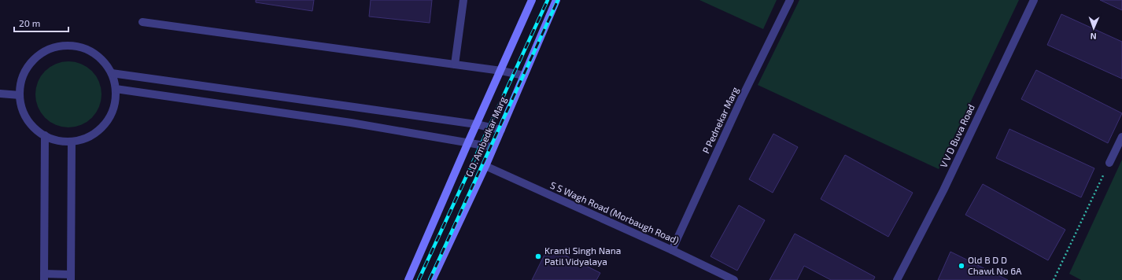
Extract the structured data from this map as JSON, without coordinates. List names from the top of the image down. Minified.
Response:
{"streets":{"main road":["G.D. Ambedkar Marg"],"street":["P Pednekar Marg","V V D Buva Road","S S Wagh Road (Morbaugh Road)"]},"crossings":[["P Pednekar Marg","S S Wagh Road (Morbaugh Road)"],["G.D. Ambedkar Marg","S S Wagh Road (Morbaugh Road)"]],"places":["Kranti Singh Nana Patil Vidyalaya","Old B D D Chawl No 6A"],"scale_bar":"20 m","north":"bottom"}
